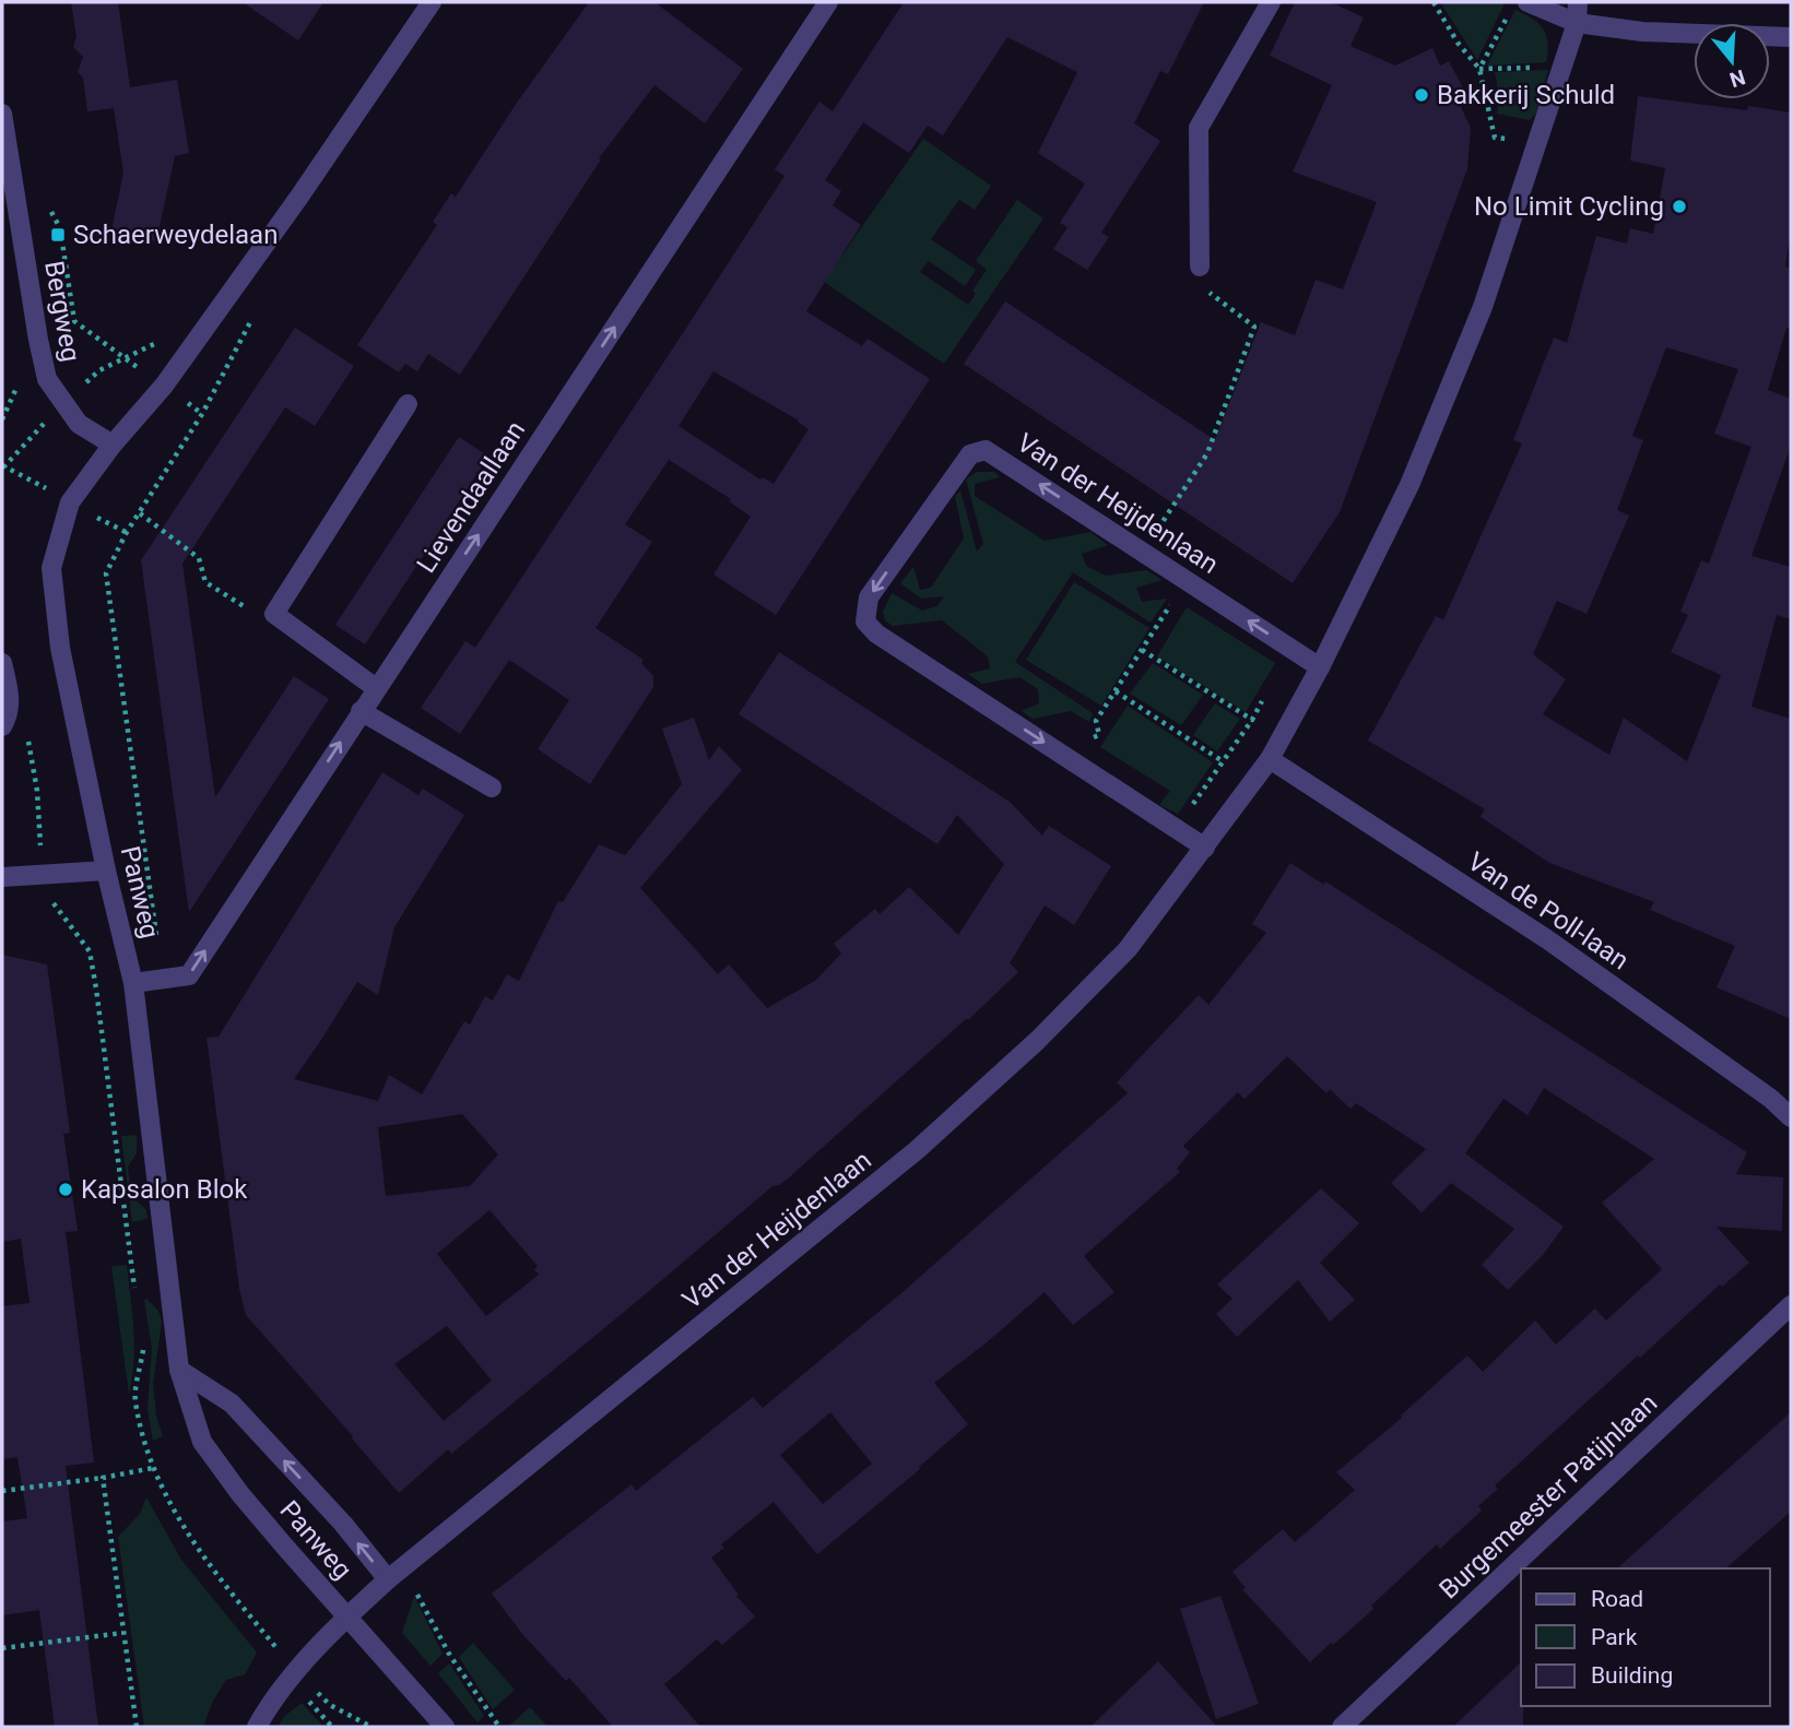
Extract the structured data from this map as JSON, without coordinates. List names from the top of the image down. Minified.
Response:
{"streets":{"street":["Bergweg","Lievendaallaan","Van der Heijdenlaan","Panweg","Van de Poll-laan","Burgemeester Patijnlaan"]},"crossings":[["Bergweg","Panweg"],["Lievendaallaan","Panweg"],["Van der Heijdenlaan","Panweg"],["Van der Heijdenlaan","Van de Poll-laan"]],"one_way":["Lievendaallaan"],"places":{"other":["Bakkerij Schuld","No Limit Cycling","Kapsalon Blok"],"transit":["Schaerweydelaan"]},"legend":["Road","Park","Building"],"north":"bottom"}
